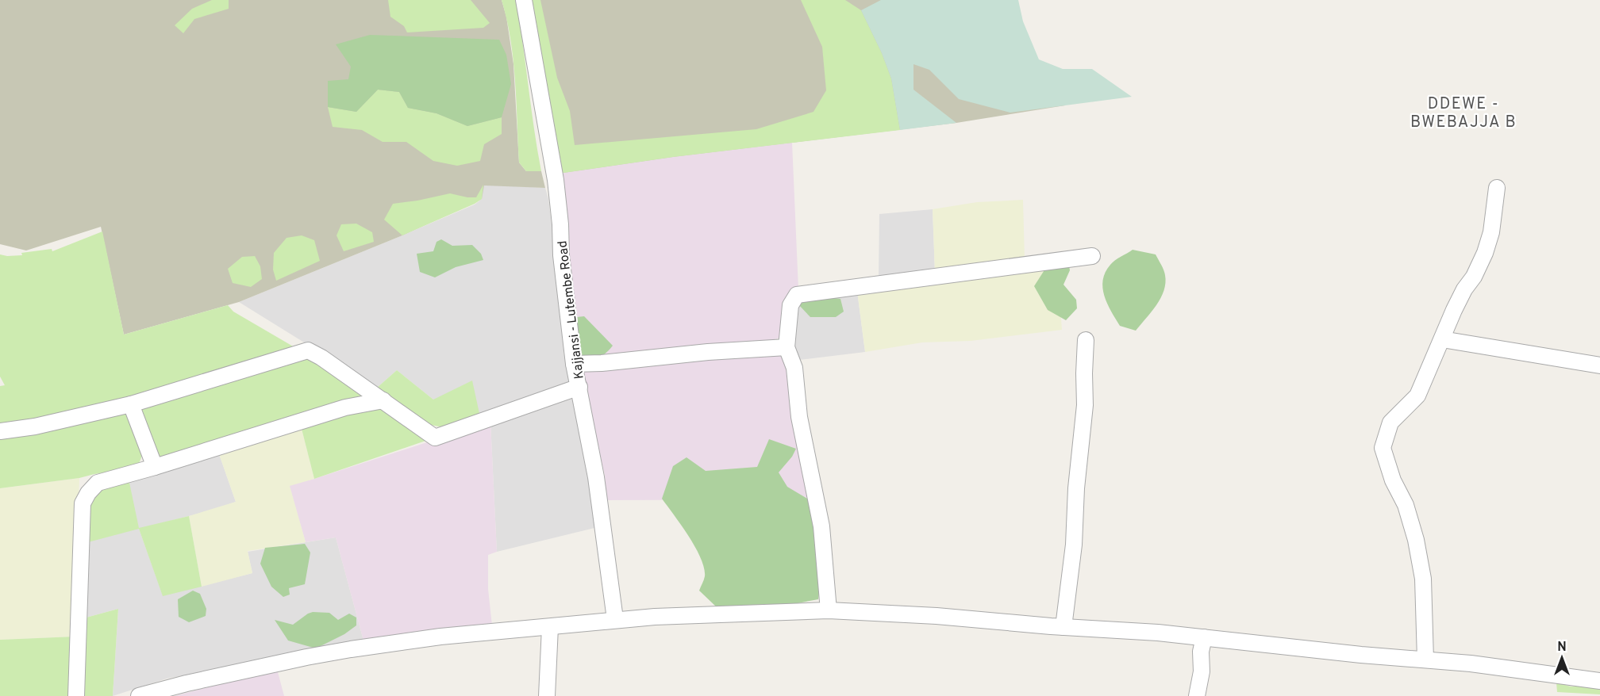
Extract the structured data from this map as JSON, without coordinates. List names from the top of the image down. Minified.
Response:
{"streets":{"street":["Kajjansi - Lutembe Road"]},"districts":["DDEWE - BWEBAJJA B"],"north":"top"}
